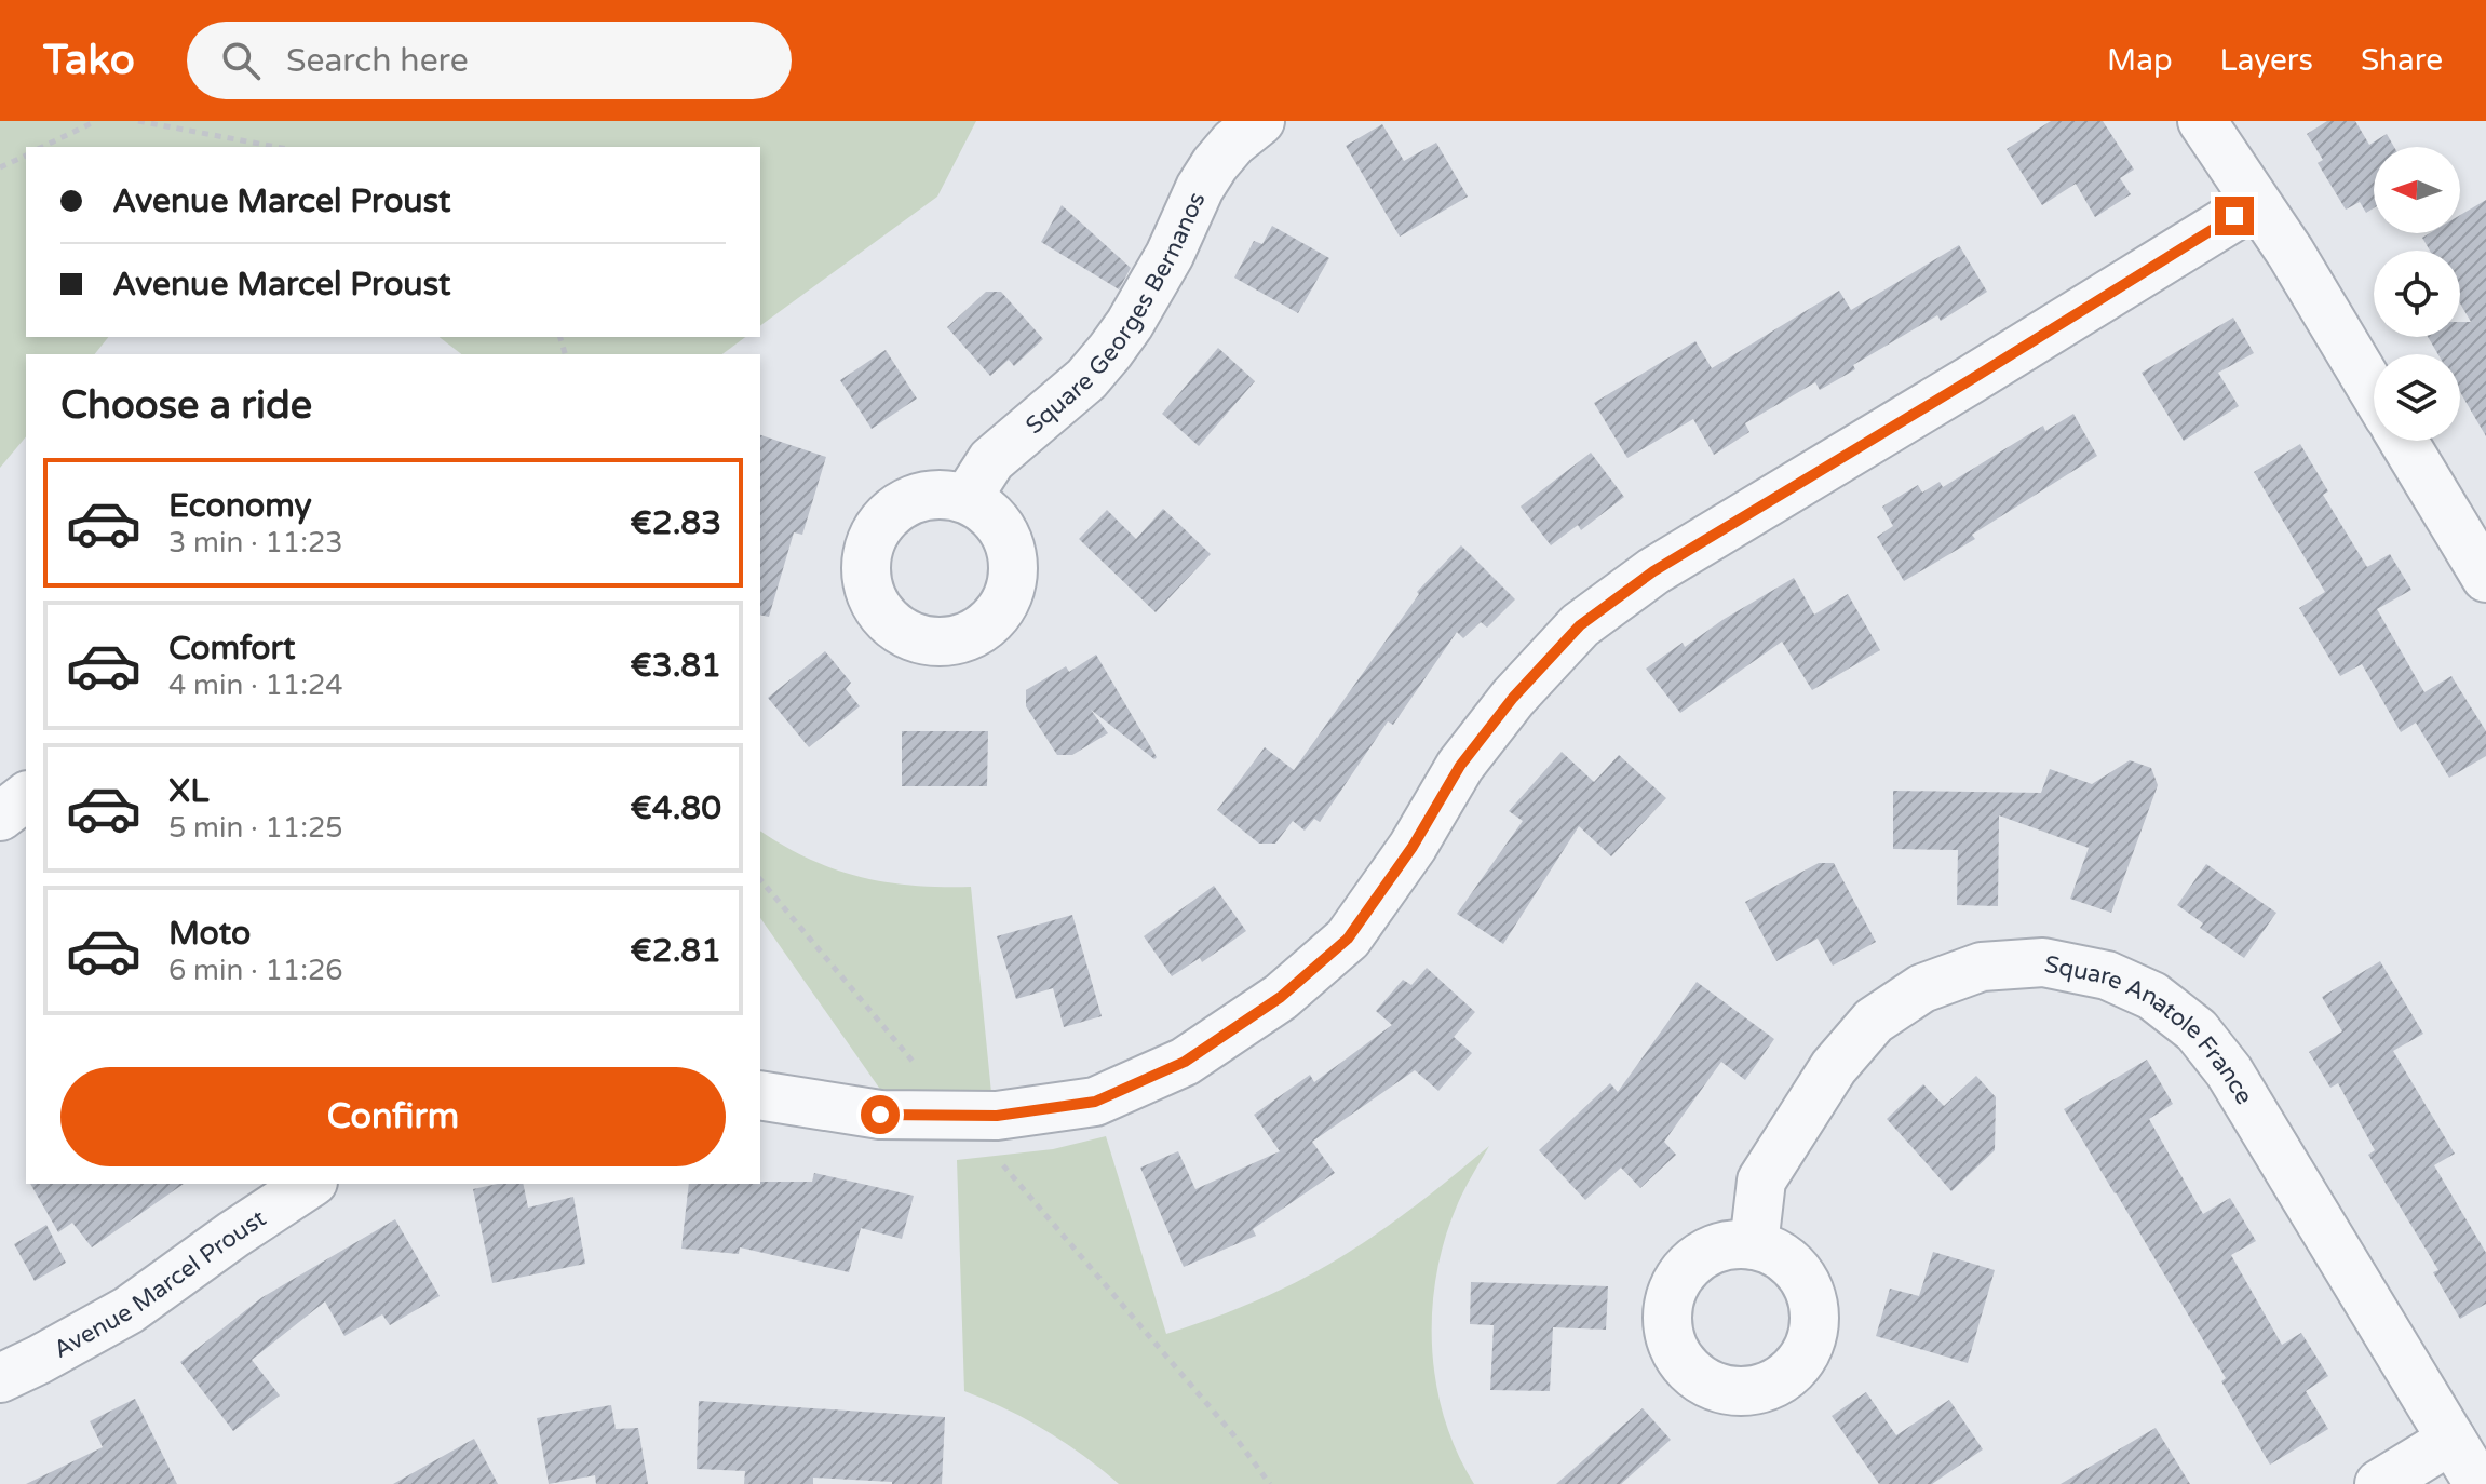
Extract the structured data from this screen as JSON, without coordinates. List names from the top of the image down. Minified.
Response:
{"streets":{"street":["Square Georges Bernanos","Square Anatole France","Avenue Marcel Proust"]},"north":"left","page":{"header":"Tako","search":"Search here","nav":["Map","Layers","Share"],"banner":["Avenue Marcel Proust","Avenue Marcel Proust"],"heading":"Choose a ride","list":[{"name":"Economy","note":"3 min · 11:23","value":"€2.83"},{"name":"Comfort","note":"4 min · 11:24","value":"€3.81"},{"name":"XL","note":"5 min · 11:25","value":"€4.80"},{"name":"Moto","note":"6 min · 11:26","value":"€2.81"}],"buttons":"Confirm"}}
